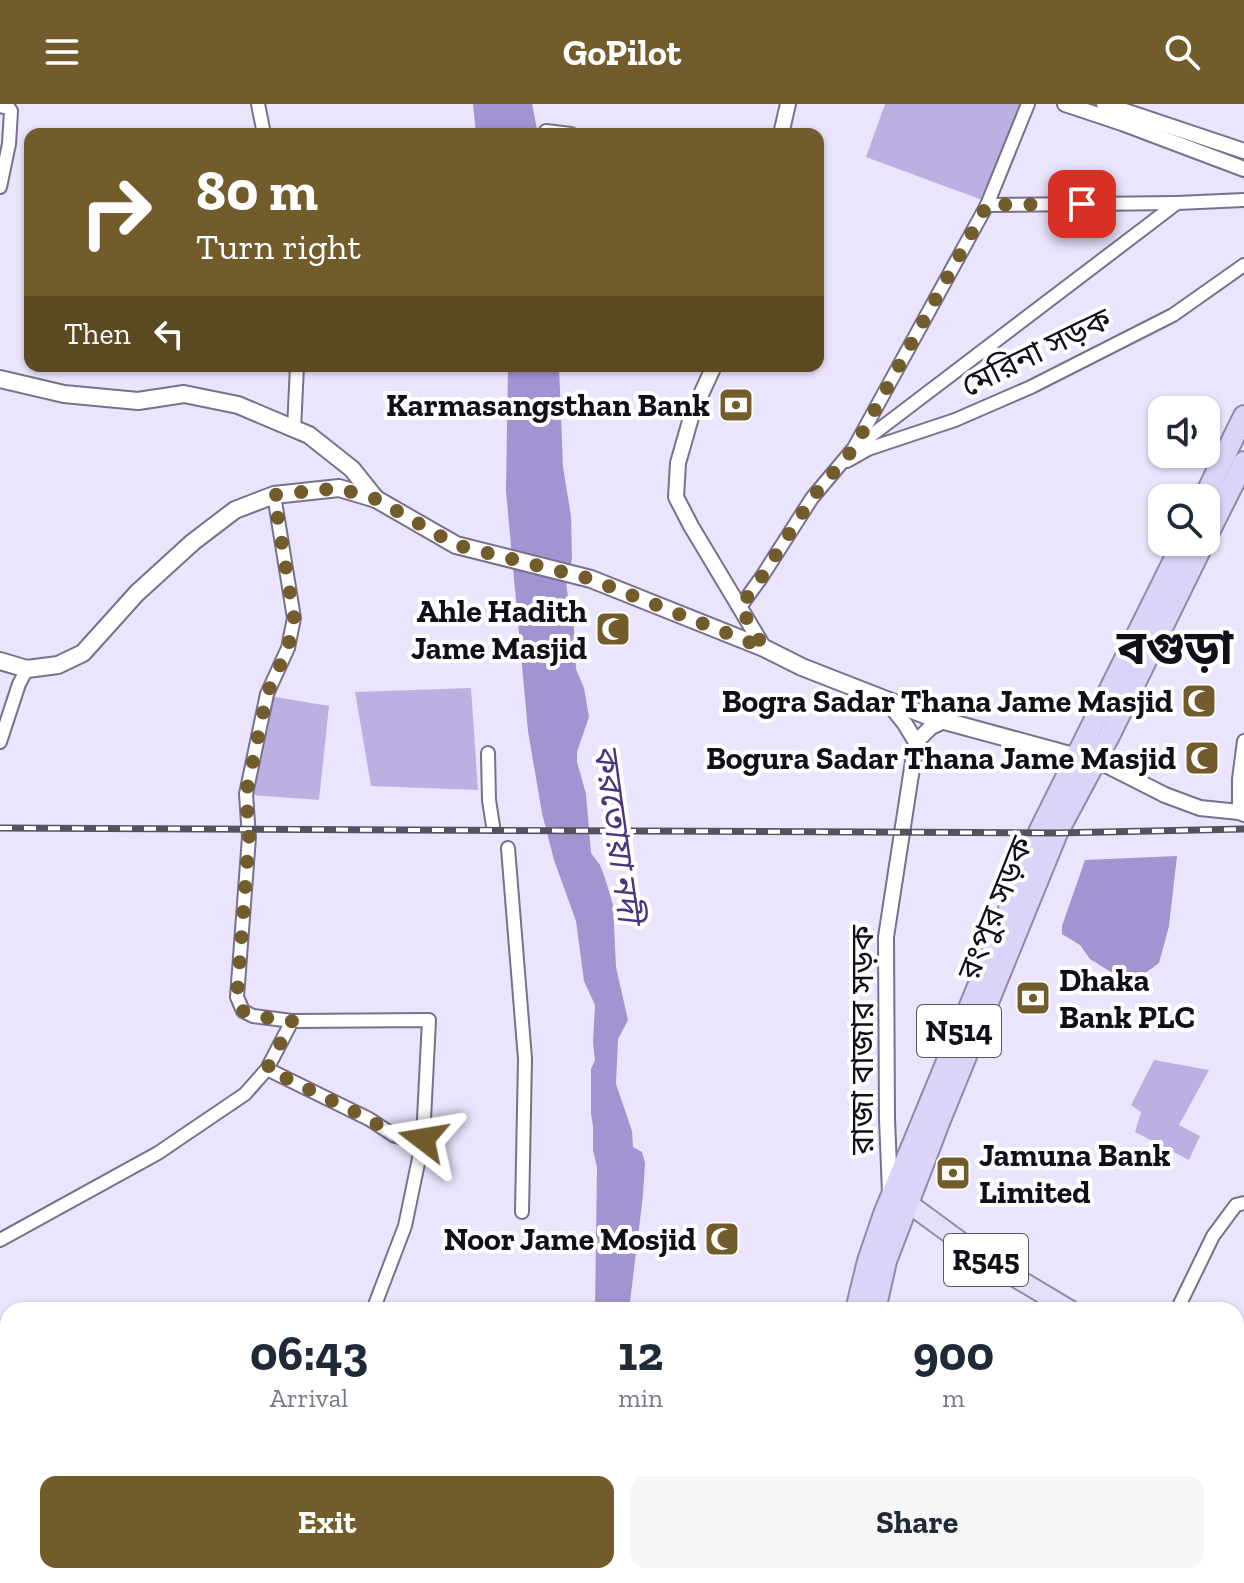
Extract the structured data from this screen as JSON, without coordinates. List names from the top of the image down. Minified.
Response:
{"streets":{"highway":["রংপুর সড়ক","N514"],"main road":["R545"],"street":["মেরিনা সড়ক","রাজা বাজার সড়ক"]},"crossings":[["রংপুর সড়ক","রাজা বাজার সড়ক"],["রংপুর সড়ক","R545"],["রাজা বাজার সড়ক","R545"]],"districts":["বগুড়া"],"water":["করতোয়া নদী"],"places":{"bank":["Karmasangsthan Bank","Dhaka Bank PLC","Jamuna Bank Limited"],"mosque":["Ahle Hadith Jame Masjid","Bogra Sadar Thana Jame Masjid","Bogura Sadar Thana Jame Masjid","Noor Jame Mosjid"]},"page":{"header":"GoPilot","turn":["80 m","Turn right"],"then":"Then","eta":["06:43","Arrival","12","min","900","m"],"buttons":["Exit","Share"]}}
